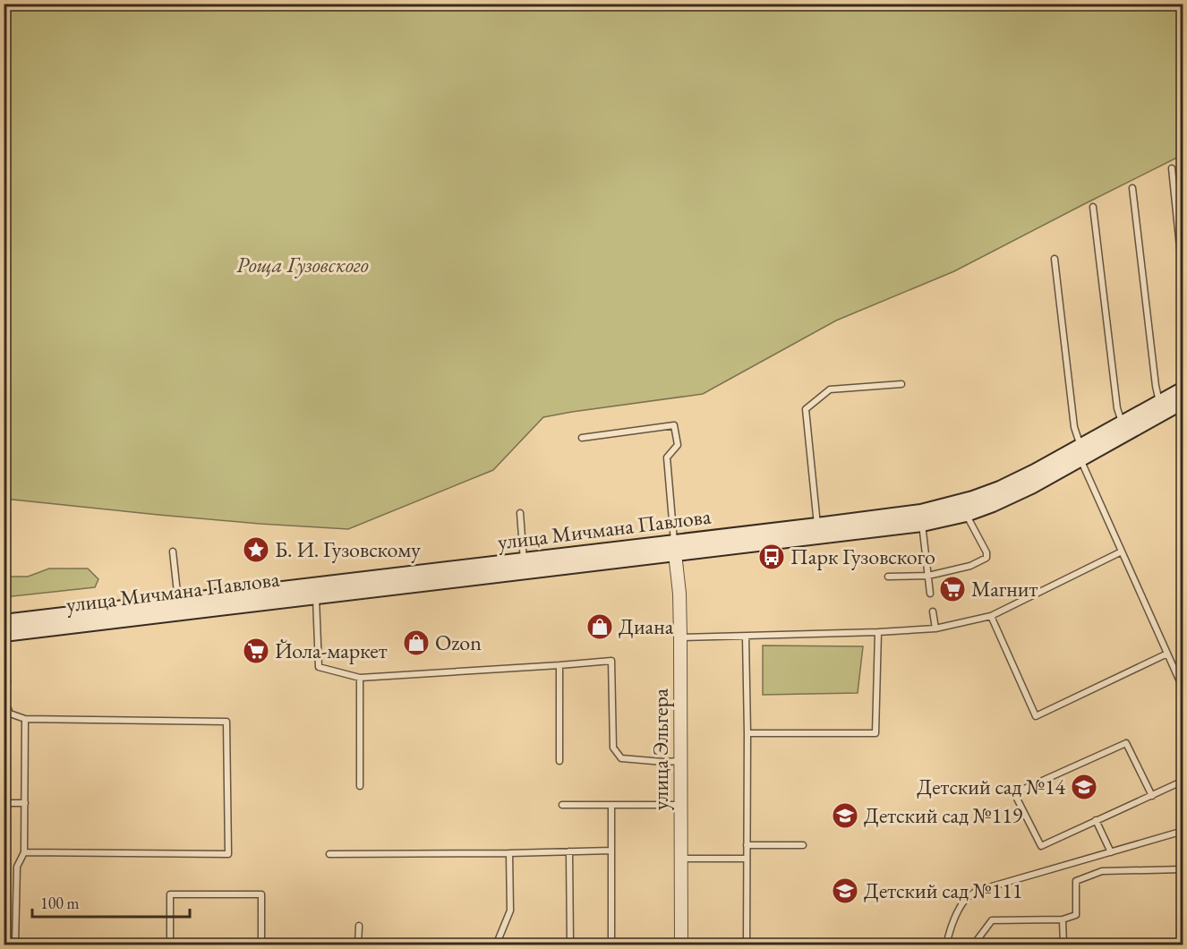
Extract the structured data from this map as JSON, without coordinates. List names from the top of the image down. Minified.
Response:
{"streets":{"main road":["улица Мичмана Павлова"],"street":["улица Эльгера"]},"crossings":[["улица Мичмана Павлова","улица Эльгера"]],"parks":["Роща Гузовского"],"places":{"place":["Б. И. Гузовскому"],"bus stop":["Парк Гузовского"],"supermarket":["Магнит","Йола-маркет"],"shop":["Диана","Ozon"],"school or university":["Детский сад №14","Детский сад №119","Детский сад №111"]},"scale_bar":"100 m"}
